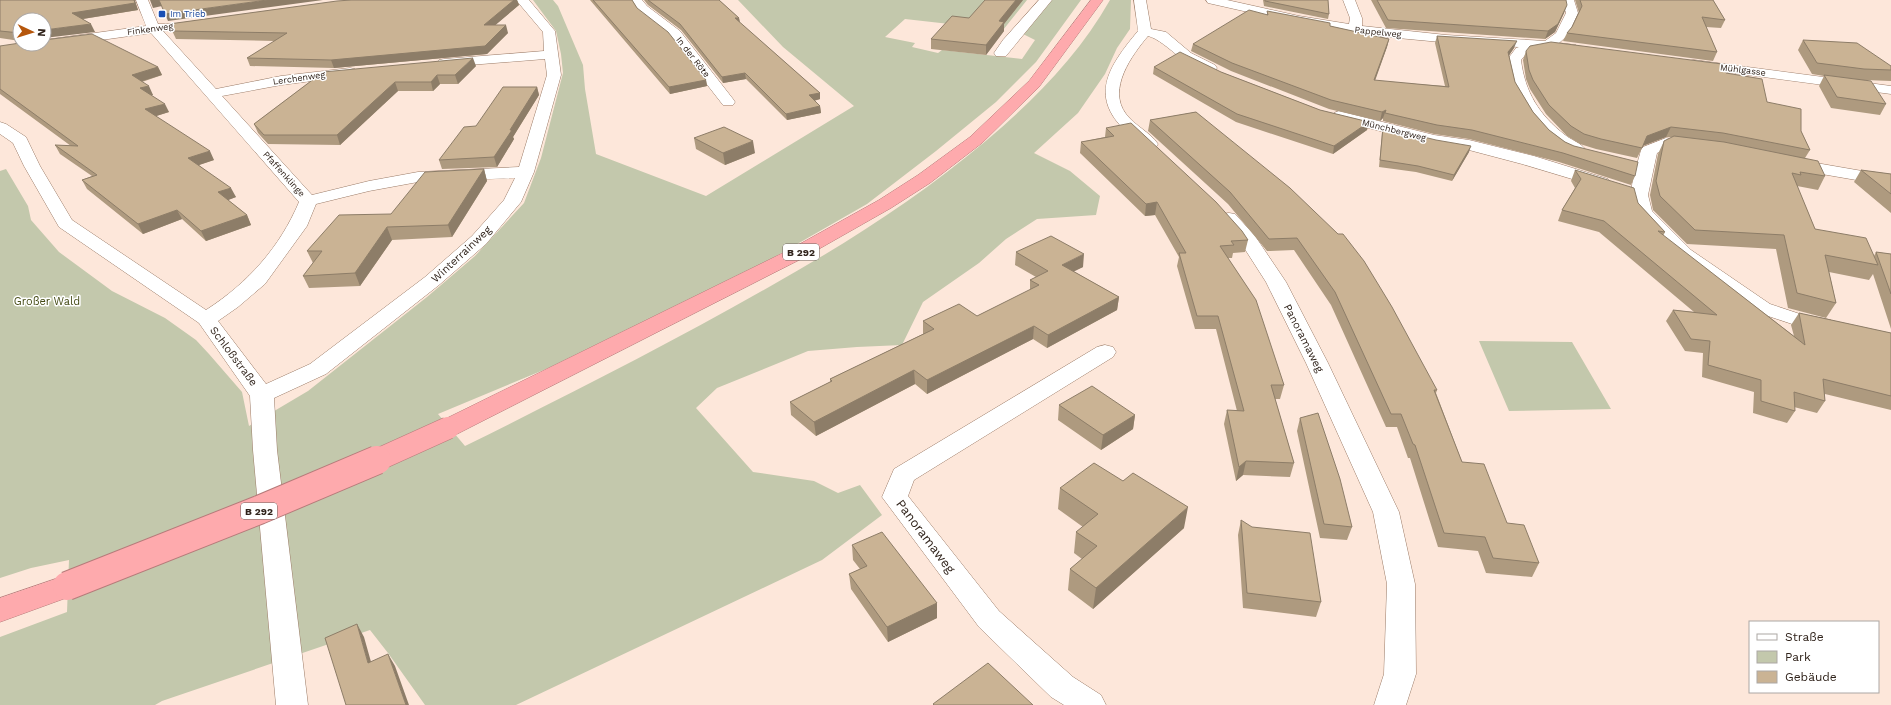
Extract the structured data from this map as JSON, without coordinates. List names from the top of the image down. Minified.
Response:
{"streets":{"highway":["B 292"],"street":["Finkenweg","Pappelweg","In der Röte","Mühlgasse","Lerchenweg","Münchbergweg","Pfaffenklinge","Winterrainweg","Panoramaweg","Schloßstraße"]},"crossings":[["Finkenweg","Pfaffenklinge"],["Lerchenweg","Pfaffenklinge"],["Pfaffenklinge","Schloßstraße"],["Winterrainweg","Schloßstraße"]],"parks":["Großer Wald"],"places":{"transit":["Im Trieb"]},"legend":["Straße","Park","Gebäude"],"north":"right"}
